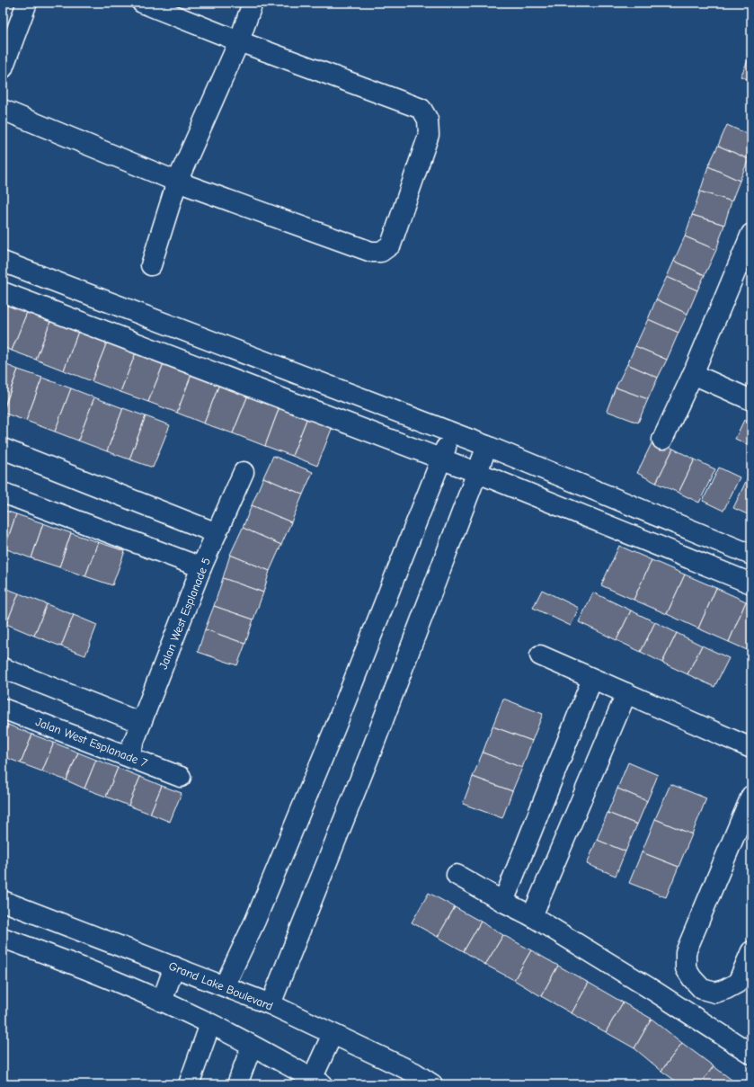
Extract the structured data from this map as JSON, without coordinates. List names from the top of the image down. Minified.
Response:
{"streets":{"street":["Jalan West Esplanade 5","Jalan West Esplanade 7","Grand Lake Boulevard"]},"crossings":[["Jalan West Esplanade 5","Jalan West Esplanade 7"]]}
